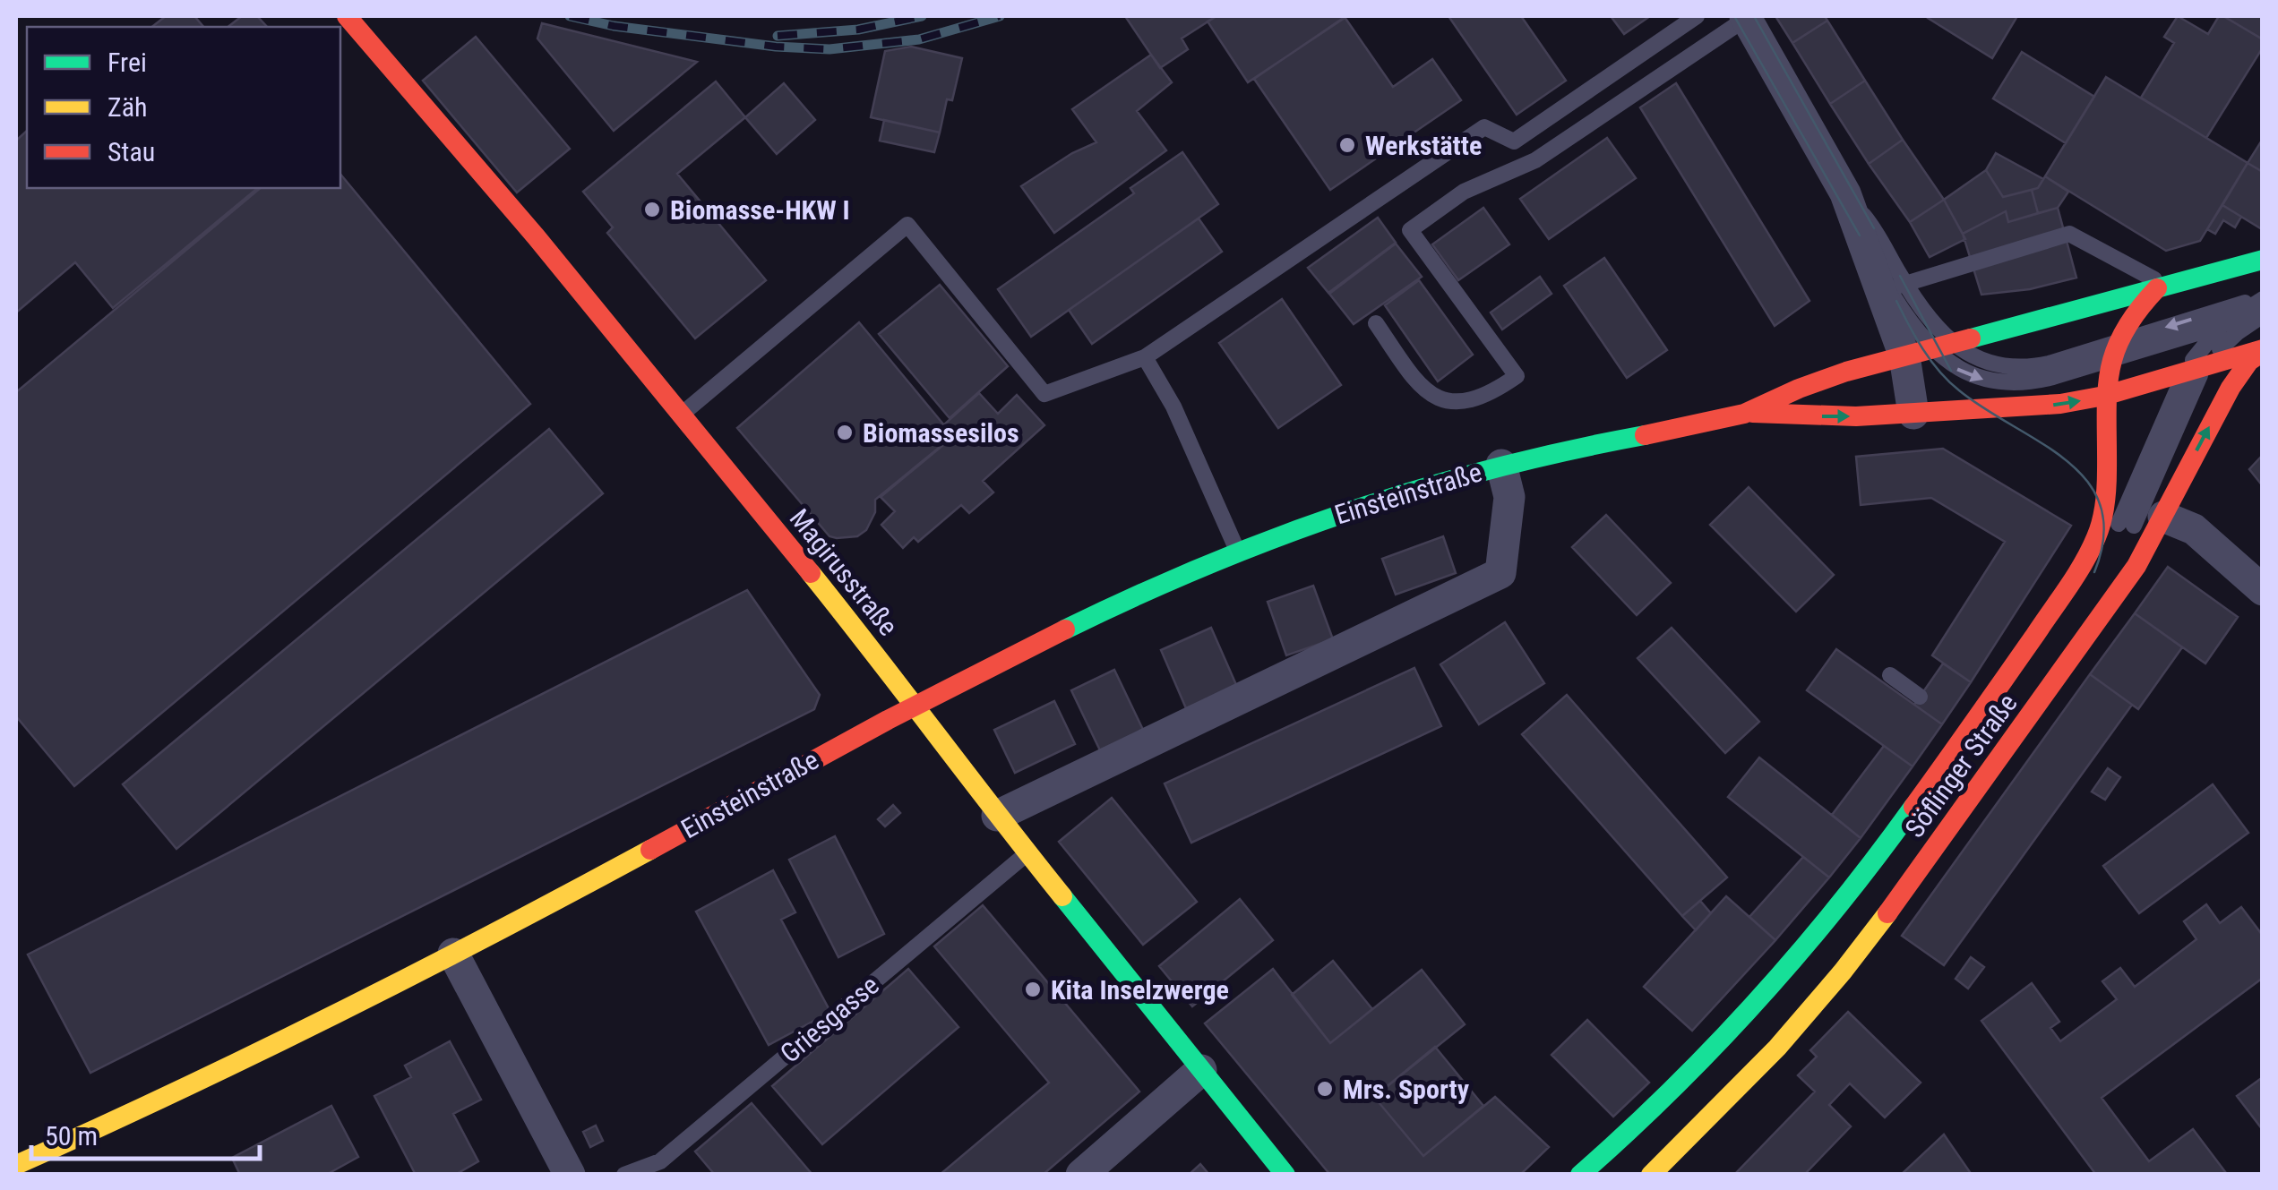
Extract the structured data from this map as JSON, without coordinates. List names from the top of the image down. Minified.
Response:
{"streets":{"street":["Einsteinstraße","Magirusstraße","Söflinger Straße"],"lane":["Griesgasse"]},"crossings":[["Einsteinstraße","Magirusstraße"],["Einsteinstraße","Söflinger Straße"],["Magirusstraße","Griesgasse"]],"places":["Werkstätte","Biomasse-HKW I","Biomassesilos","Kita Inselzwerge","Mrs. Sporty"],"legend":["Frei","Zäh","Stau"],"scale_bar":"50 m"}
